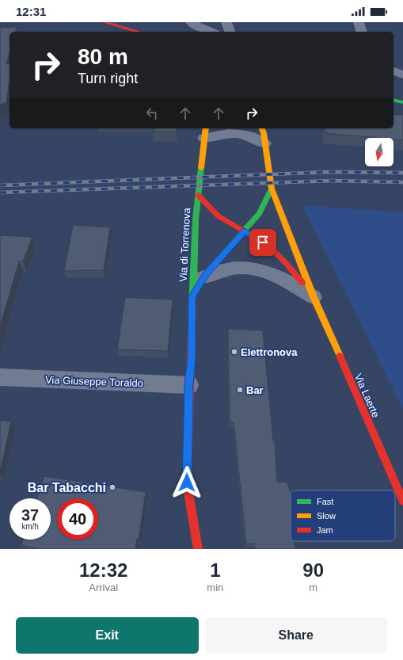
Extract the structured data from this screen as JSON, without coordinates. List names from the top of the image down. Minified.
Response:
{"streets":{"street":["Via di Torrenova","Via Giuseppe Toraldo","Via Laerte"]},"crossings":[["Via di Torrenova","Via Giuseppe Toraldo"]],"places":["Elettronova","Bar","Bar Tabacchi"],"legend":["Fast","Slow","Jam"],"north":"bottom","page":{"status":"12:31","turn":["80 m","Turn right"],"speed":"37 km/h","limit":"40","eta":["12:32","Arrival","1","min","90","m"],"buttons":["Exit","Share"]}}
